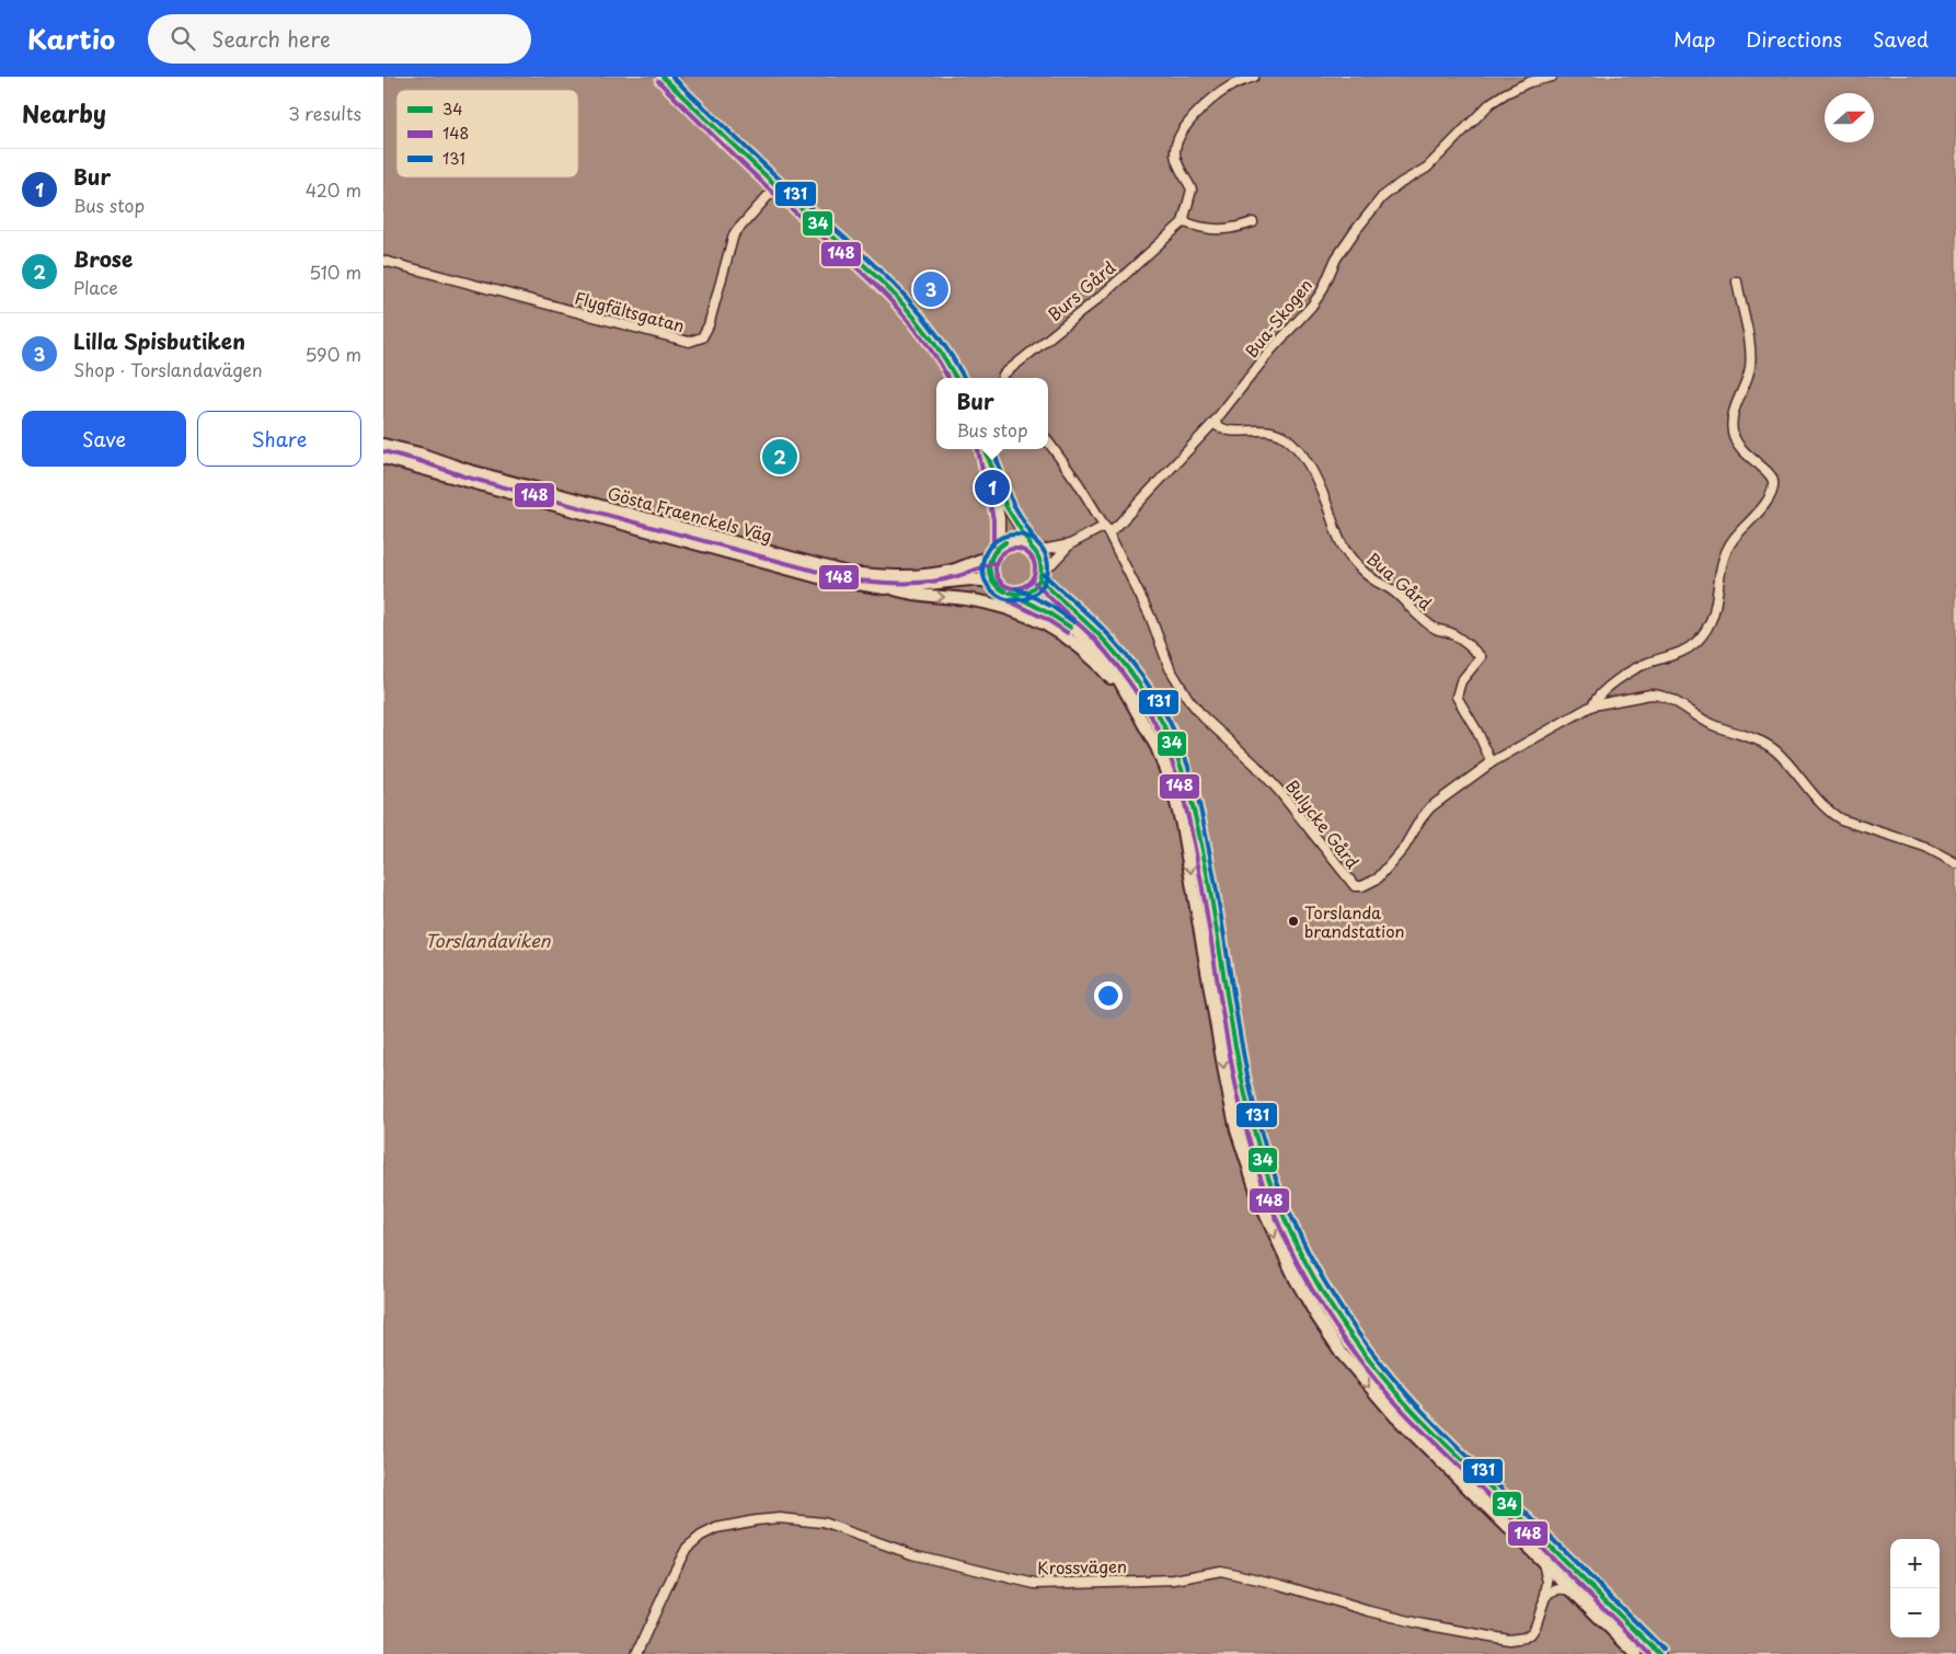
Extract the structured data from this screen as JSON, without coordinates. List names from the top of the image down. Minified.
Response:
{"streets":{"main road":["Gösta Fraenckels Väg"],"street":["Burs Gård","Flygfältsgatan","Bua-Skogen","Bua Gård","Bulycke Gård","Krossvägen"]},"crossings":[["Bua-Skogen","Bua Gård"],["Bua-Skogen","Bulycke Gård"],["Bua Gård","Bulycke Gård"]],"water":["Torslandaviken"],"places":["Torslanda brandstation"],"lines":["transit line 34","transit line 131","transit line 148"],"legend":["34","148","131"],"north":"right","page":{"header":"Kartio","search":"Search here","nav":["Map","Directions","Saved"],"heading":["Nearby","3 results"],"list":[{"mark":"1","name":"Bur","note":"Bus stop","value":"420 m"},{"mark":"2","name":"Brose","note":"Place","value":"510 m"},{"mark":"3","name":"Lilla Spisbutiken","note":"Shop · Torslandavägen","value":"590 m"}],"pins":["3","2","1"],"popup":["Bur","Bus stop"],"buttons":["Save","Share"],"map_buttons":["+","−"]}}
